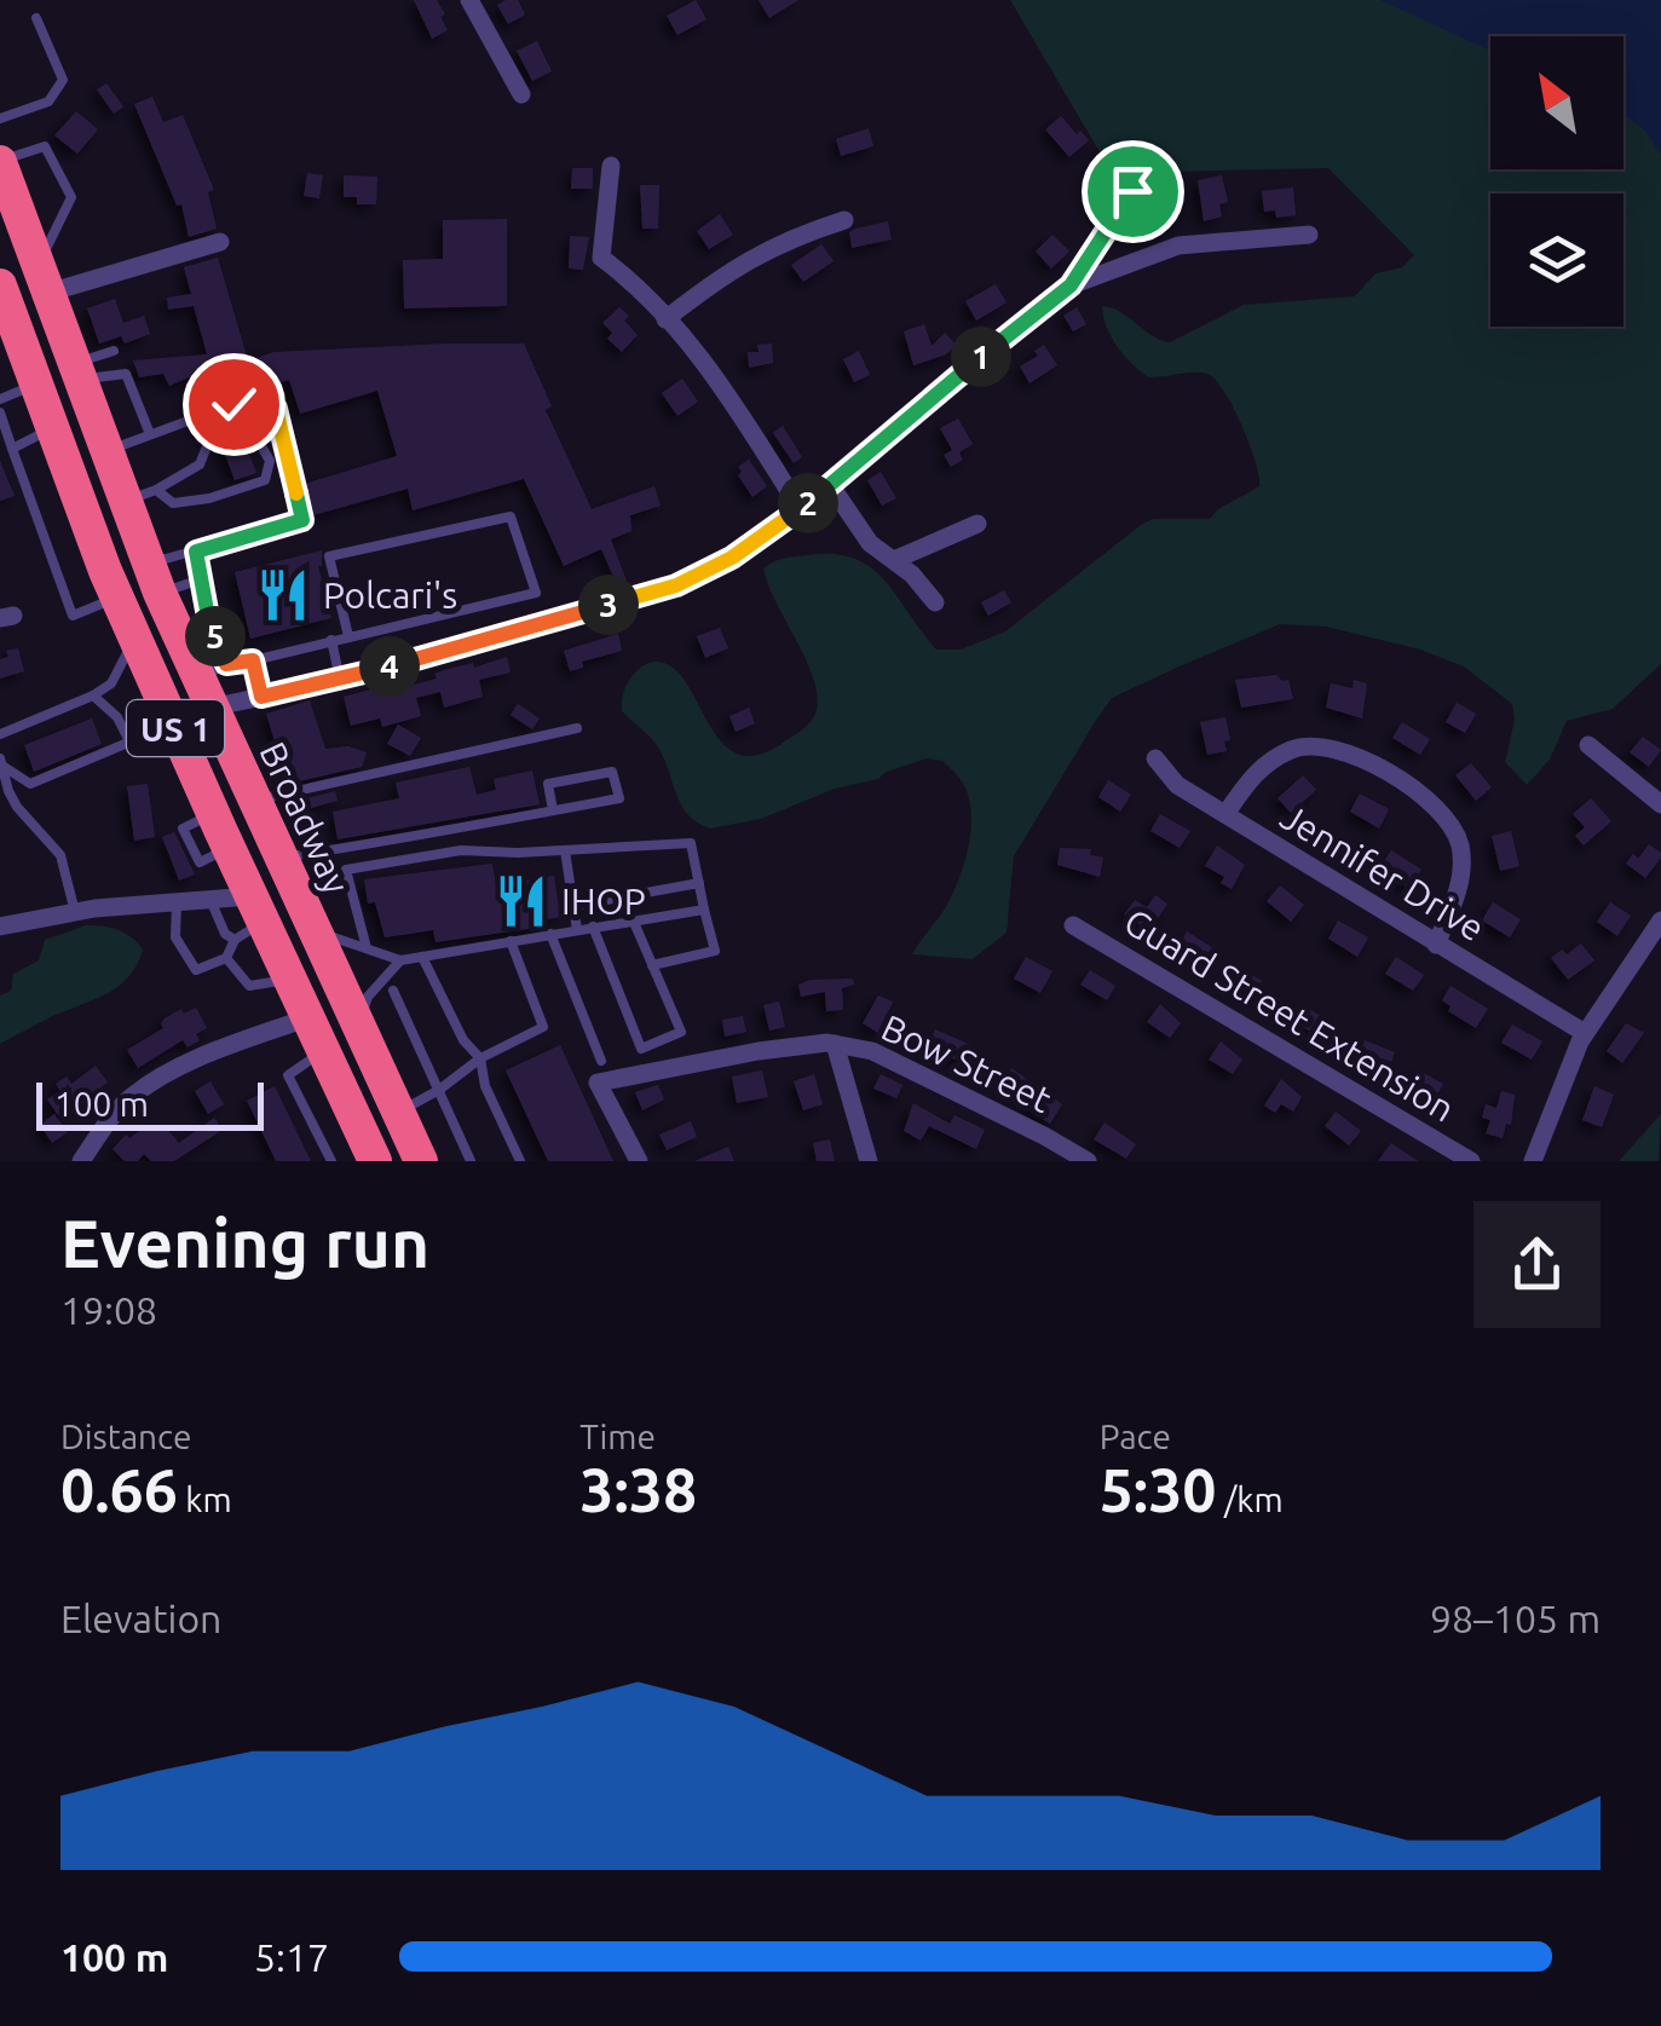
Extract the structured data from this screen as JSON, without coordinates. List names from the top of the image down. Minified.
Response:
{"streets":{"highway":["US 1","Broadway"],"street":["Jennifer Drive","Guard Street Extension","Bow Street"]},"places":{"restaurant":["Polcari's","IHOP"]},"scale_bar":"100 m","north":"top left","page":{"pins":["1","2","3","5","4"],"scale":"100 m","heading":["Evening run","19:08"],"stats":[["Distance","0.66 km"],["Time","3:38"],["Pace","5:30 /km"]],"chart":["Elevation","98–105 m"],"list":[{"name":"100 m","note":"5:17"}]}}
